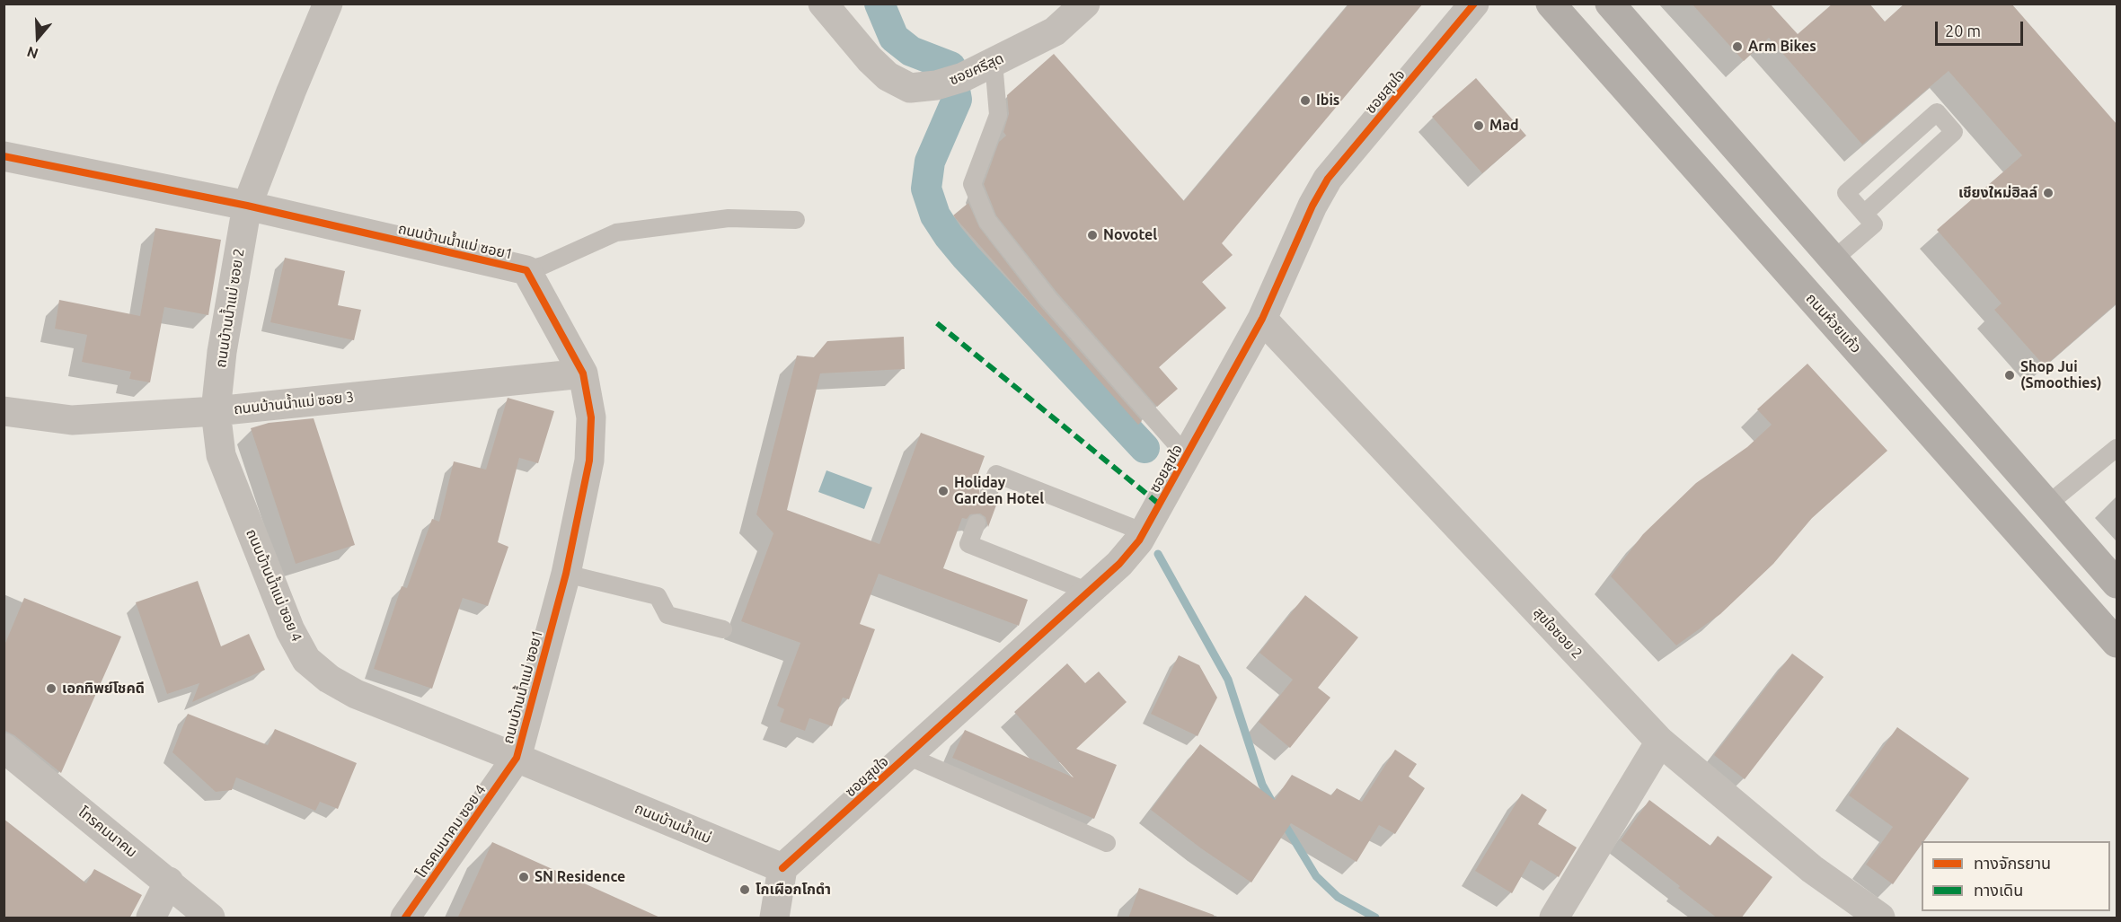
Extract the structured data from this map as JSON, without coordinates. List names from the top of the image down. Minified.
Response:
{"streets":{"main road":["ถนนห้วยแก้ว"],"street":["ซอยศรีสุด","ซอยสุขใจ","ถนนบ้านน้ำแม่ ซอย1","ถนนบ้านน้ำแม่ ซอย 2","ถนนบ้านน้ำแม่ ซอย 3","ถนนบ้านน้ำแม่ ซอย 4","สุขใจซอย 2","ถนนบ้านน้ำแม่","โทรคมนาคม ซอย 4","โทรคมนาคม"]},"crossings":[["ซอยสุขใจ","สุขใจซอย 2"],["ซอยสุขใจ","ถนนบ้านน้ำแม่"],["ถนนบ้านน้ำแม่ ซอย1","ถนนบ้านน้ำแม่ ซอย 2"],["ถนนบ้านน้ำแม่ ซอย1","ถนนบ้านน้ำแม่ ซอย 3"],["ถนนบ้านน้ำแม่ ซอย1","ถนนบ้านน้ำแม่ ซอย 4"],["ถนนบ้านน้ำแม่ ซอย1","ถนนบ้านน้ำแม่"],["ถนนบ้านน้ำแม่ ซอย1","โทรคมนาคม ซอย 4"],["ถนนบ้านน้ำแม่ ซอย 2","ถนนบ้านน้ำแม่ ซอย 3"],["ถนนบ้านน้ำแม่ ซอย 2","ถนนบ้านน้ำแม่ ซอย 4"],["ถนนบ้านน้ำแม่ ซอย 3","ถนนบ้านน้ำแม่ ซอย 4"],["ถนนบ้านน้ำแม่ ซอย 4","ถนนบ้านน้ำแม่"],["ถนนบ้านน้ำแม่ ซอย 4","โทรคมนาคม ซอย 4"],["ถนนบ้านน้ำแม่","โทรคมนาคม ซอย 4"]],"places":["Arm Bikes","Ibis","Mad","เชียงใหม่ฮิลล์","Novotel","Shop Jui (Smoothies)","Holiday Garden Hotel","เอกทิพย์โชคดี","SN Residence","โกเผือกโกดำ"],"legend":["ทางจักรยาน","ทางเดิน"],"scale_bar":"20 m","north":"bottom"}
